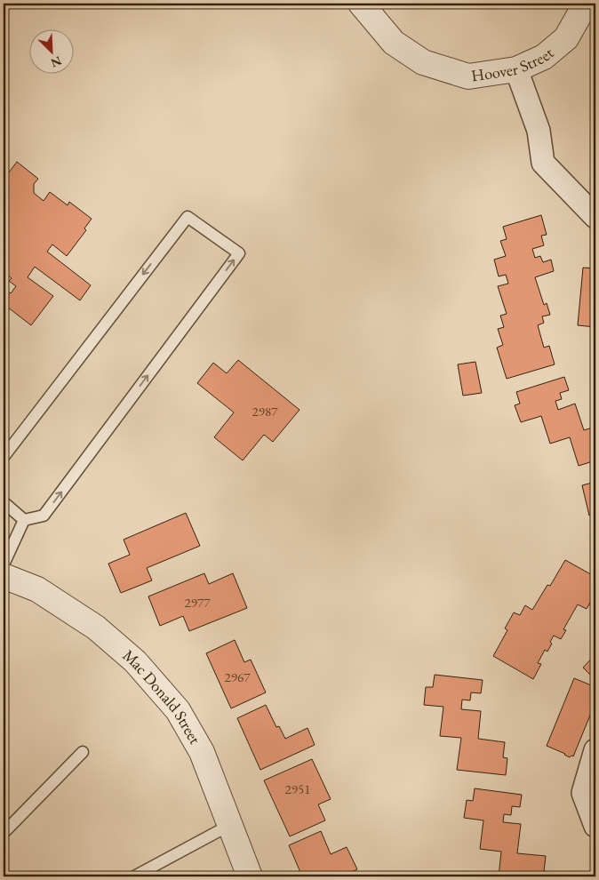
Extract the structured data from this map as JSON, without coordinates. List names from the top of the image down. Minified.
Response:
{"streets":{"street":["Hoover Street","Mac Donald Street"]},"house_numbers":["2987","2977","2967","2951"],"north":"bottom right"}
